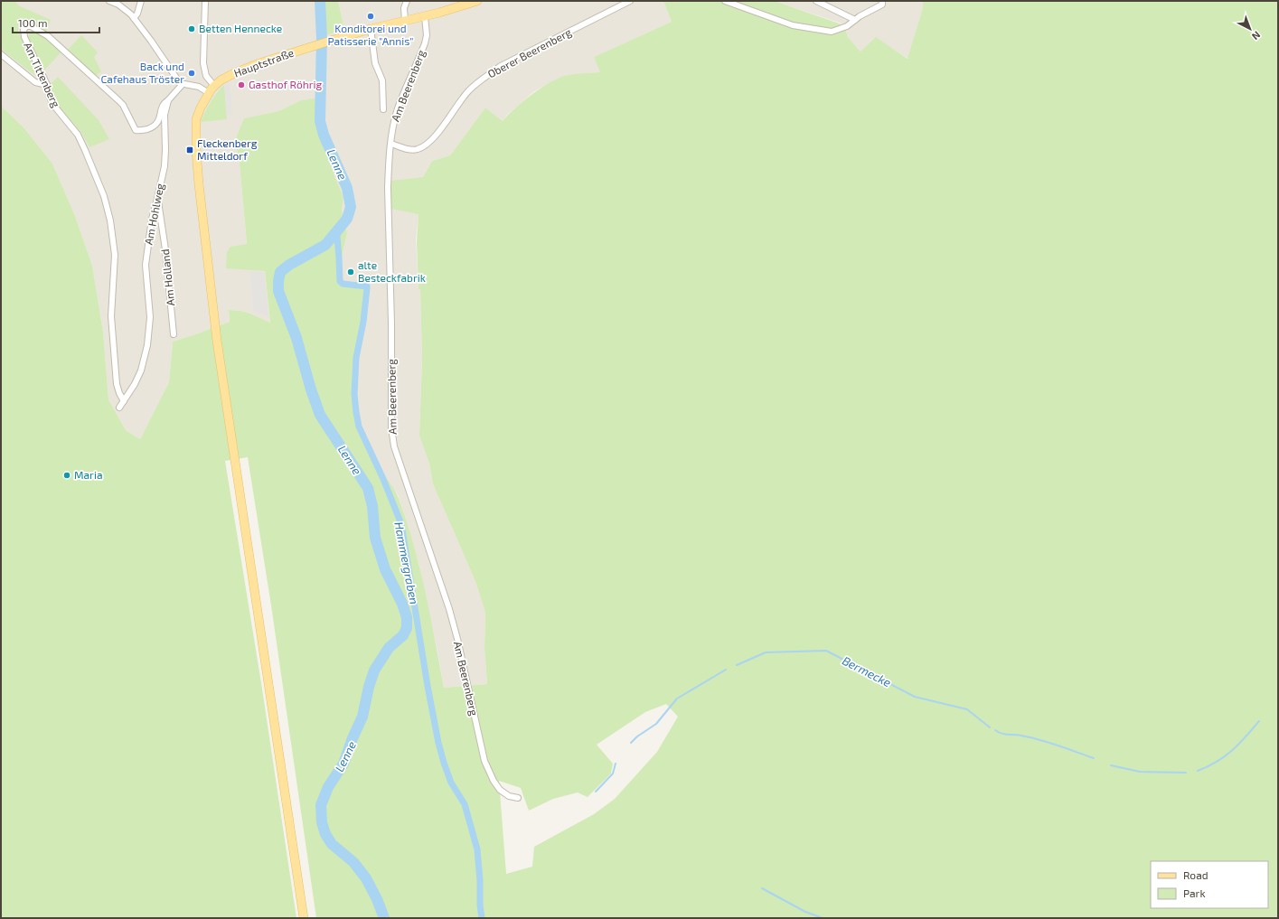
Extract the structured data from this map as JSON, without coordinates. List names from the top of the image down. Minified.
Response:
{"streets":{"main road":["Hauptstraße"],"street":["Oberer Beerenberg","Am Tittenberg","Am Beerenberg","Am Hohlweg","Am Holland"]},"crossings":[["Oberer Beerenberg","Am Beerenberg"],["Hauptstraße","Am Beerenberg"],["Am Tittenberg","Am Hohlweg"],["Am Hohlweg","Am Holland"]],"water":["Lenne","Hammergraben","Bermecke"],"places":{"other":["Konditorei und Patisserie \"Annis\"","Betten Hennecke","Back und Cafehaus Tröster","Gasthof Röhrig","alte Besteckfabrik","Maria"],"transit":["Fleckenberg Mitteldorf"]},"legend":["Road","Park"],"scale_bar":"100 m","north":"bottom right"}
